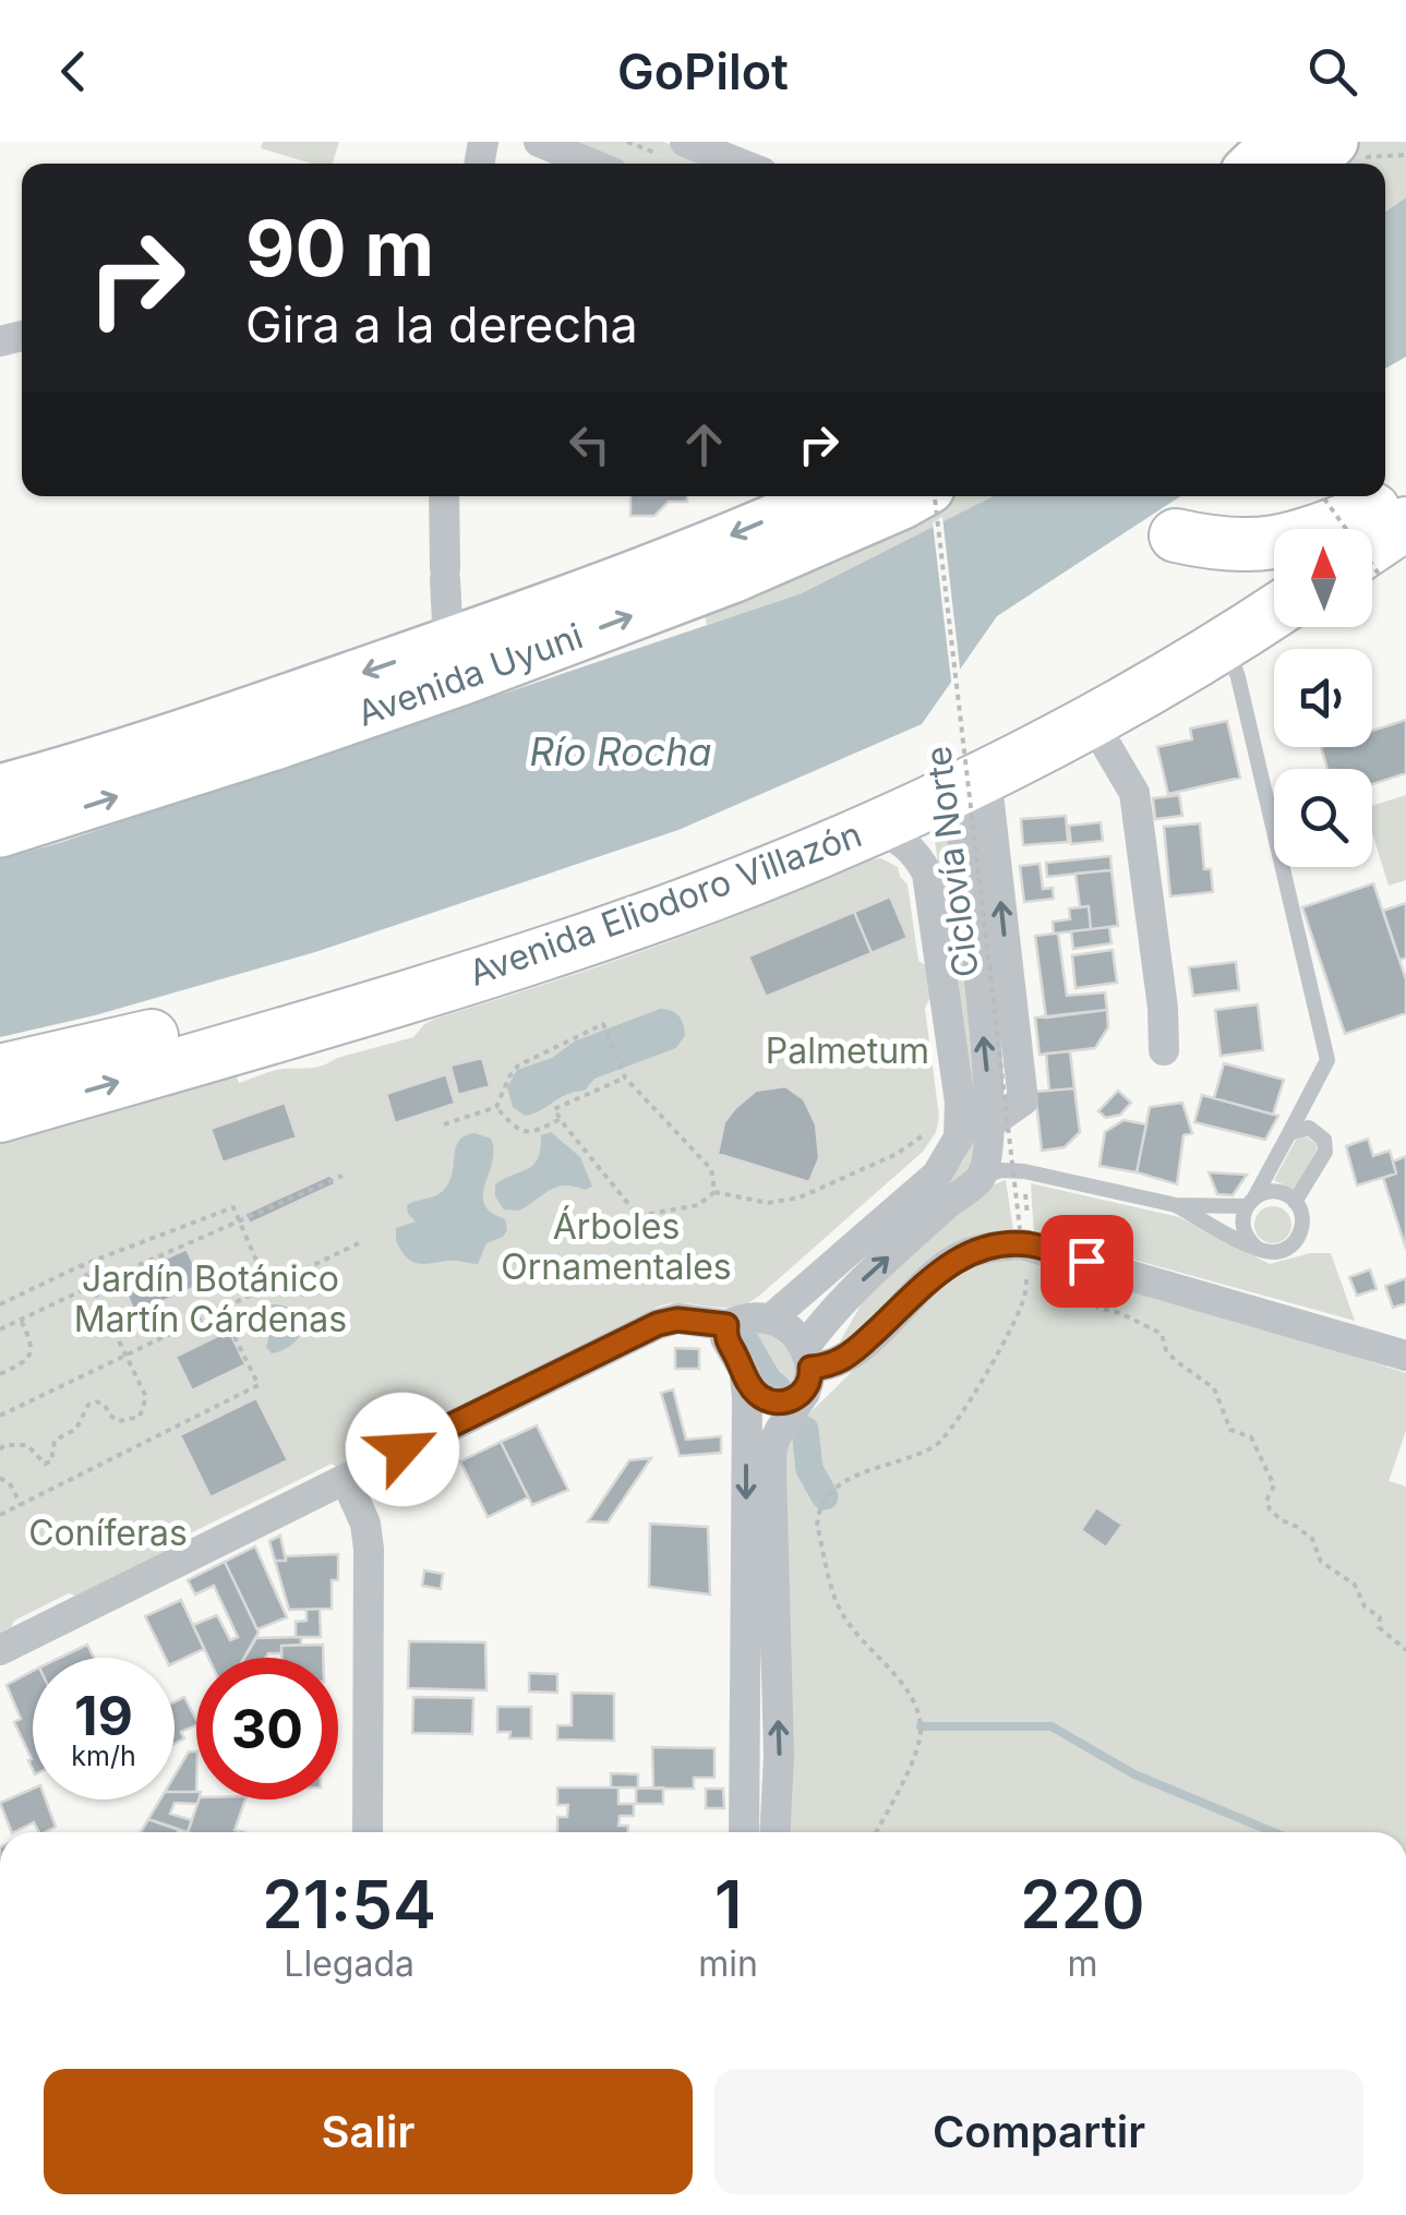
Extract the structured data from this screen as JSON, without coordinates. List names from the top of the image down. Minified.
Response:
{"streets":{"highway":["Avenida Eliodoro Villazón"],"main road":["Avenida Uyuni"],"path":["Ciclovía Norte"]},"water":["Río Rocha"],"parks":["Palmetum","Árboles Ornamentales","Jardín Botánico Martín Cárdenas","Coníferas"],"north":"top","page":{"header":"GoPilot","turn":["90 m","Gira a la derecha"],"speed":"19 km/h","limit":"30","eta":["21:54","Llegada","1","min","220","m"],"buttons":["Salir","Compartir"]}}
